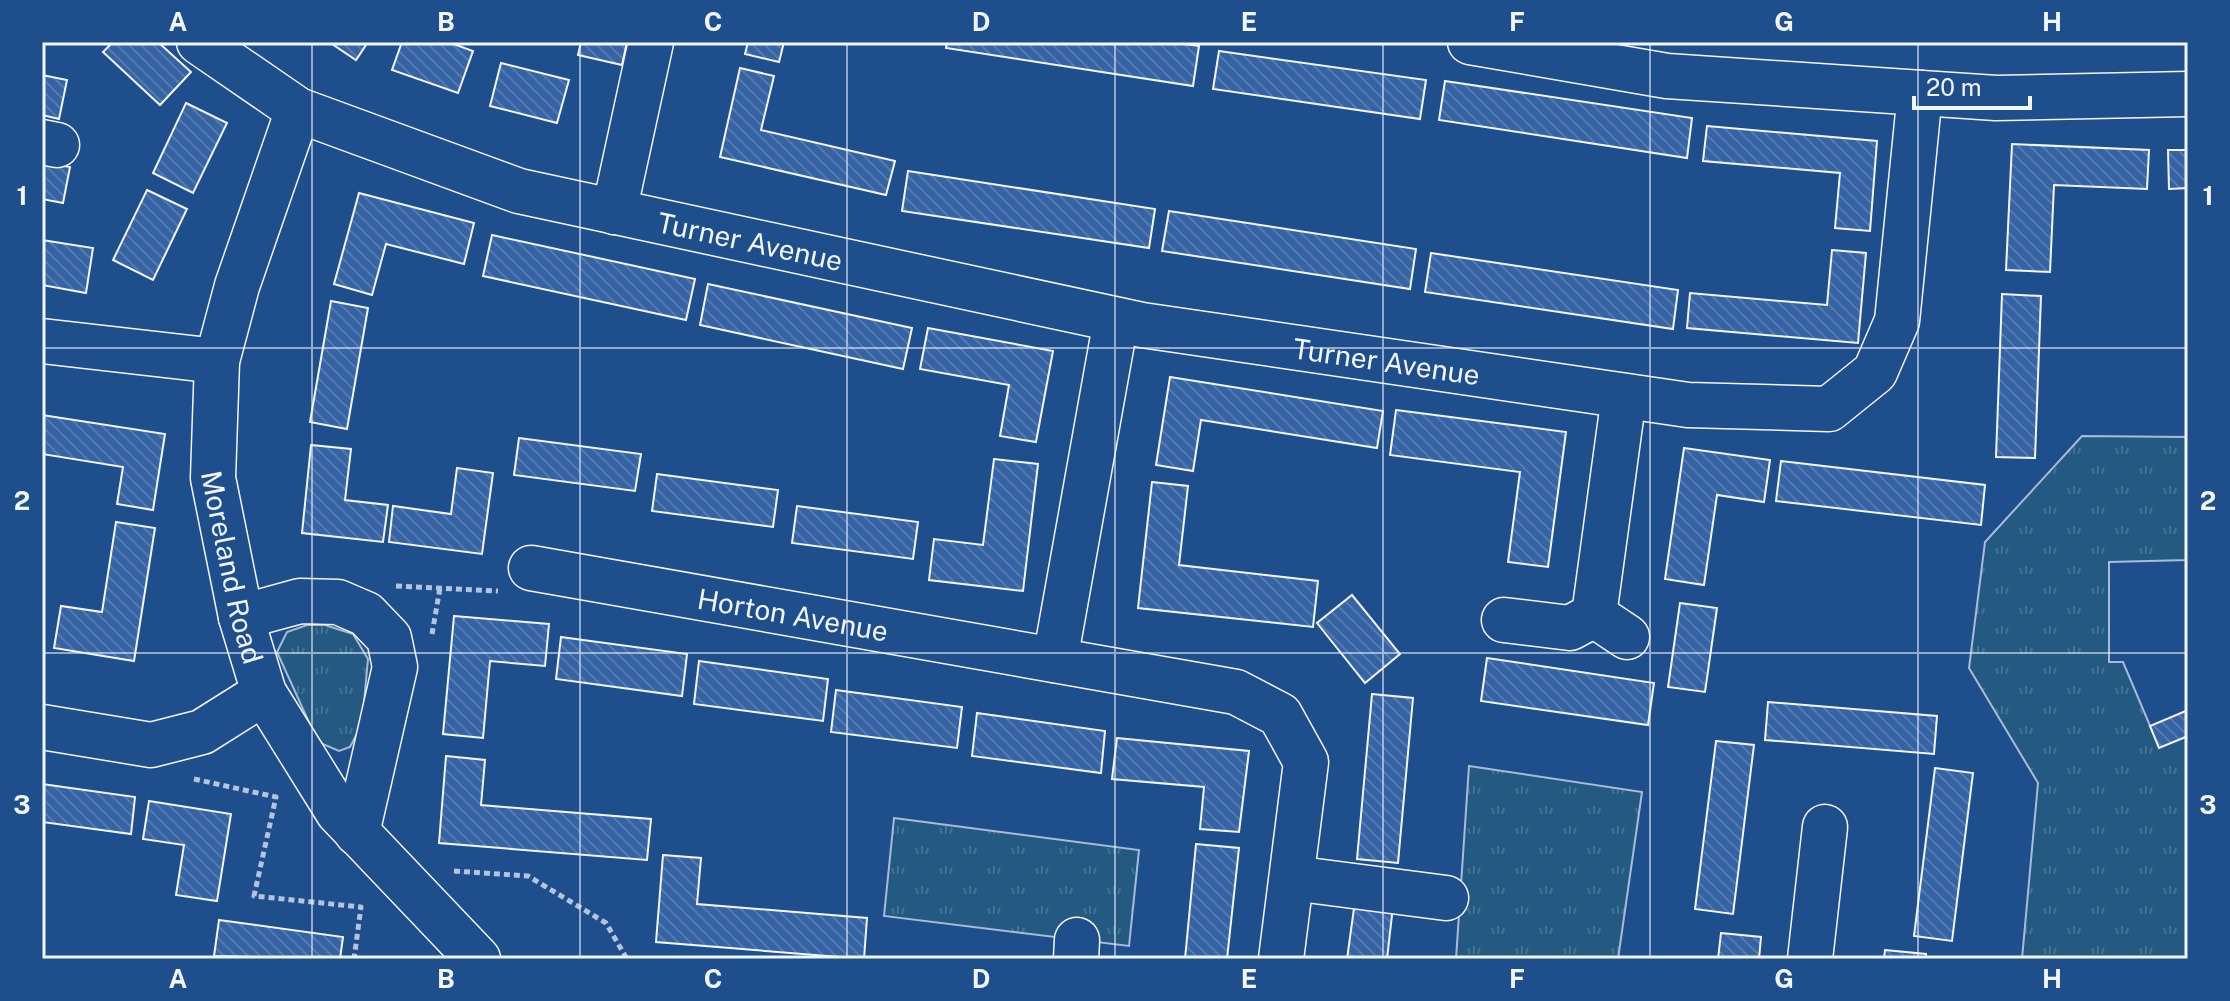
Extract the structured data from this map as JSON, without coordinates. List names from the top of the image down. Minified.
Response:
{"streets":{"street":["Turner Avenue","Moreland Road","Horton Avenue"]},"crossings":[["Turner Avenue","Moreland Road"]],"scale_bar":"20 m","grid":{"columns":["A","B","C","D","E","F","G","H"],"rows":["1","2","3"]}}
